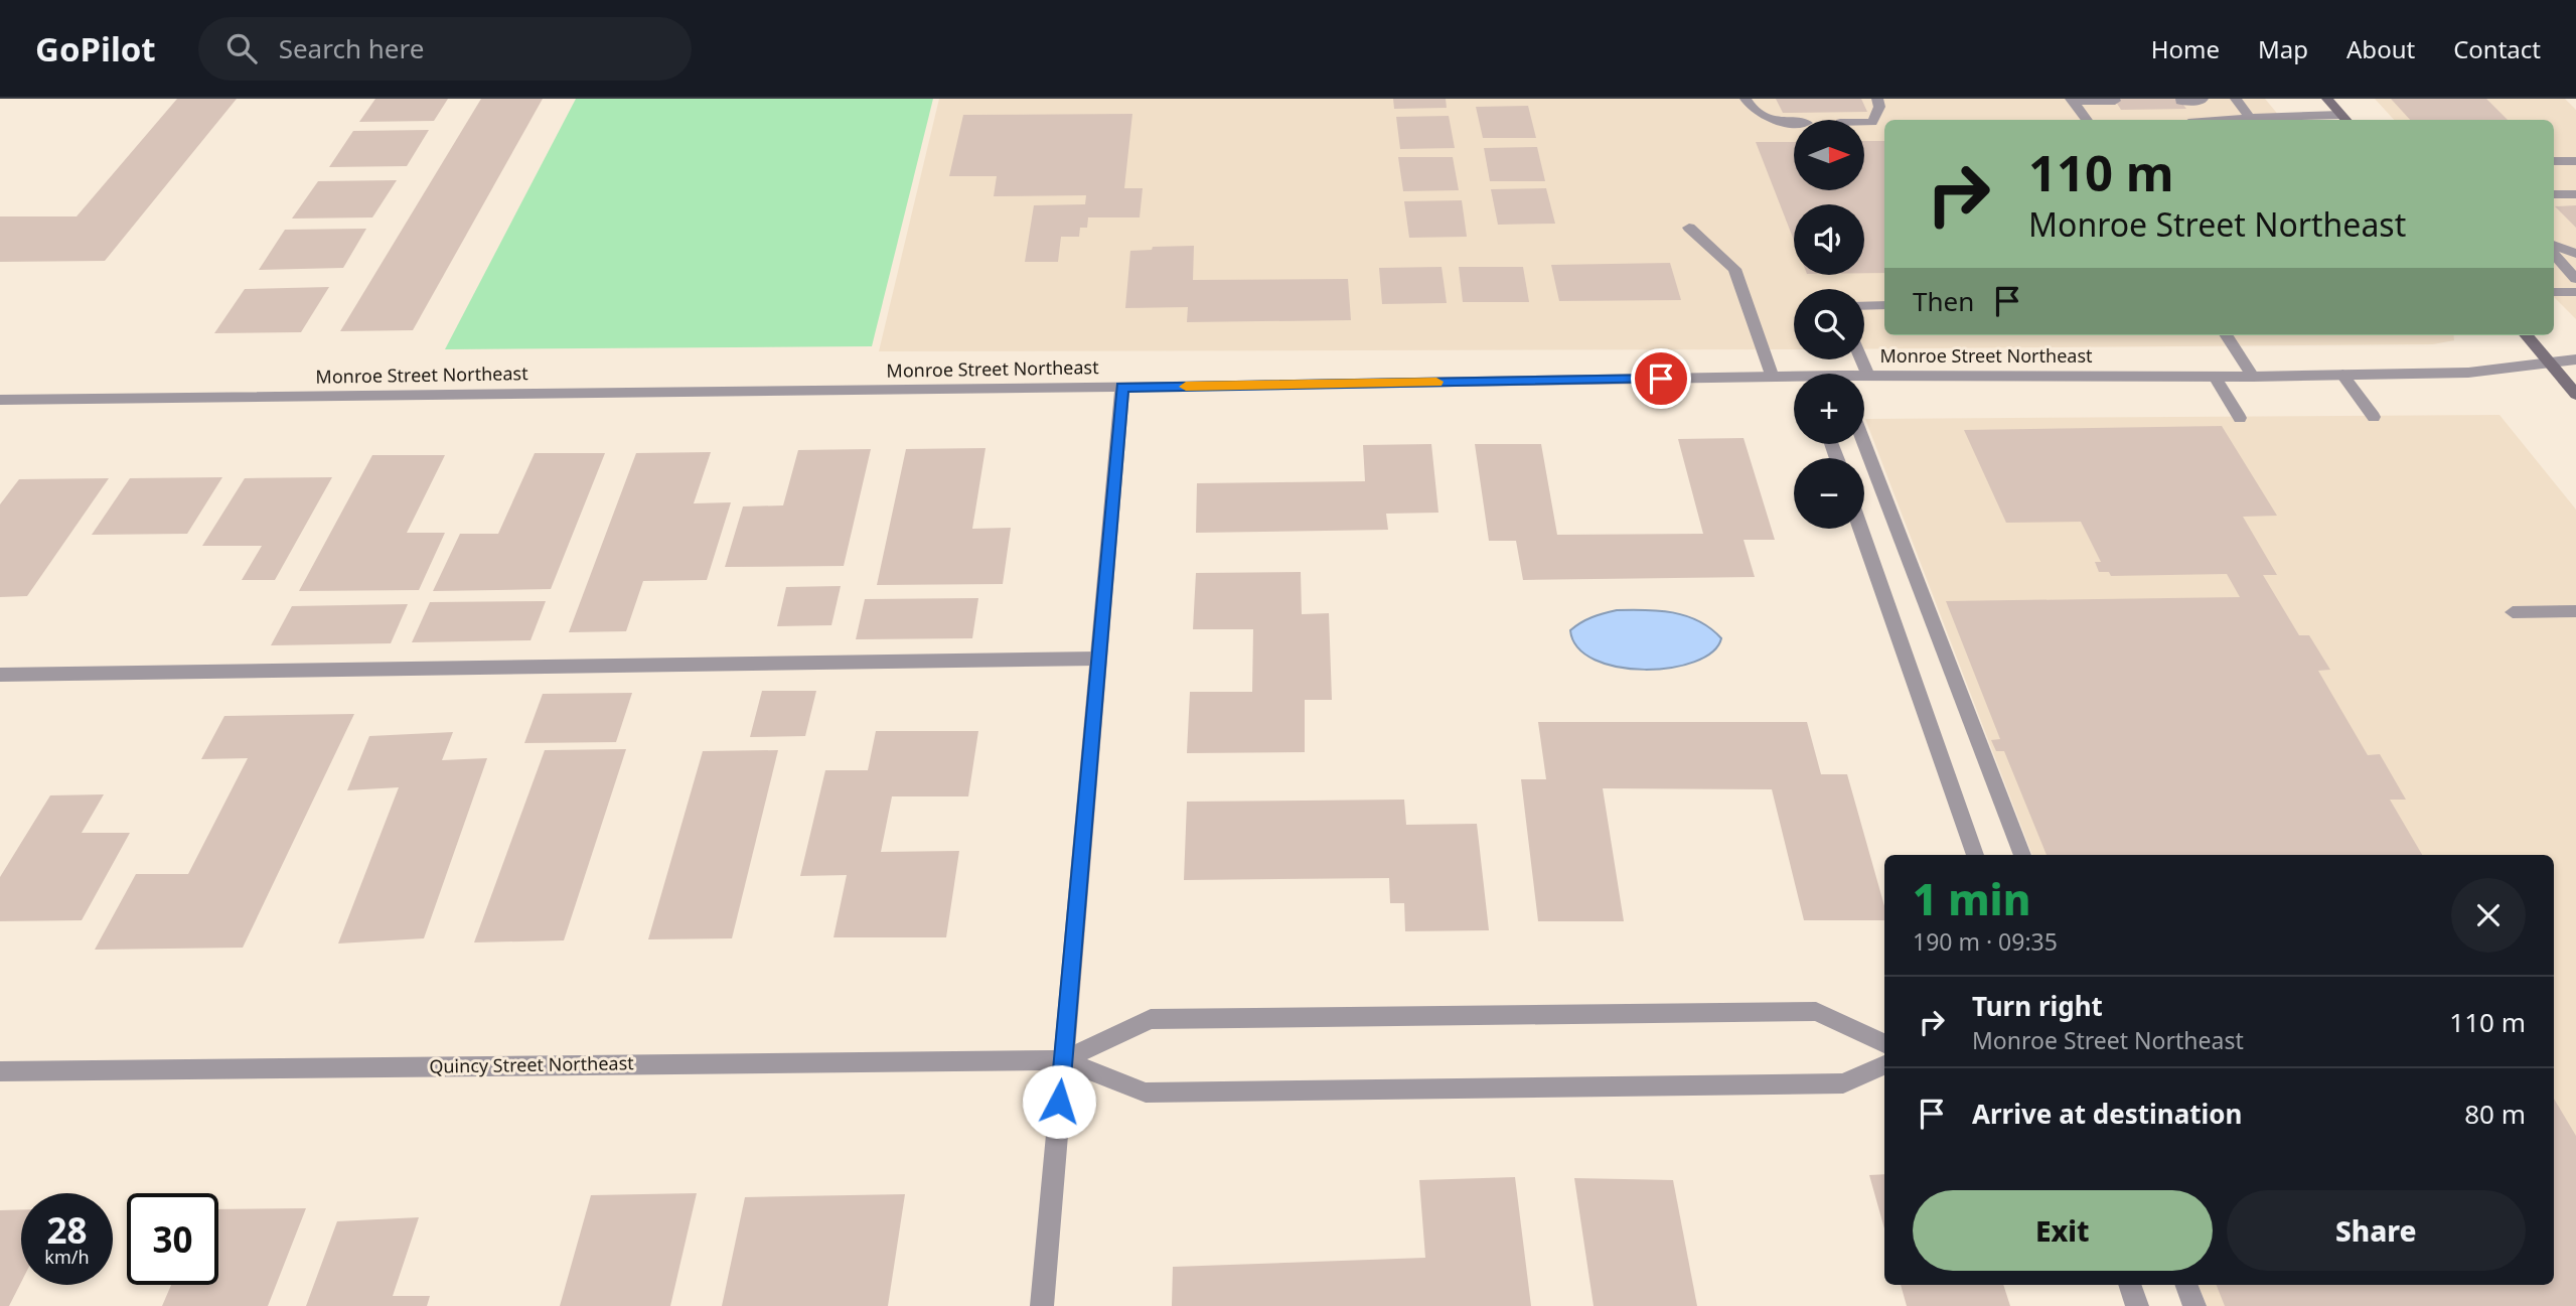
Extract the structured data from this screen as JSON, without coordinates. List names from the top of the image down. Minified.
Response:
{"streets":{"street":["Monroe Street Northeast","Quincy Street Northeast"]},"north":"right","page":{"header":"GoPilot","search":"Search here","nav":["Home","Map","About","Contact"],"map_buttons":["+","−"],"turn":["110 m","Monroe Street Northeast"],"then":"Then","heading":["1 min","190 m · 09:35"],"list":[{"name":"Turn right","note":"Monroe Street Northeast","value":"110 m"},{"name":"Arrive at destination","value":"80 m"}],"buttons":["Exit","Share"],"speed":"28 km/h","limit":"30"}}
